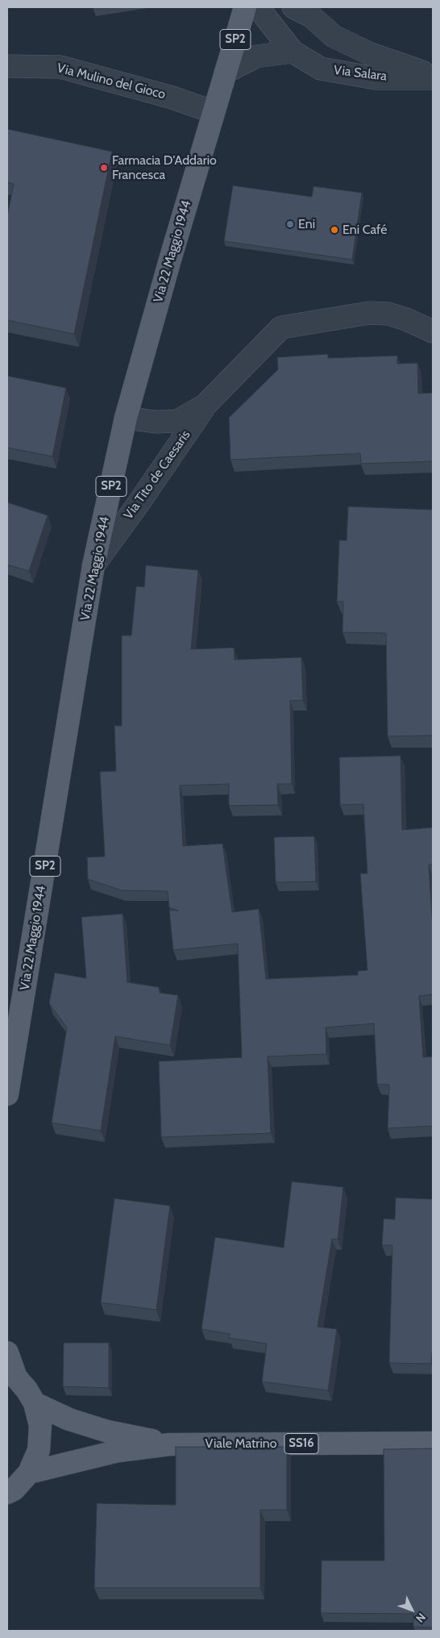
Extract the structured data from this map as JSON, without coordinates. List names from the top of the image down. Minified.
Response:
{"streets":{"main road":["SP2","Via 22 Maggio 1944","Viale Matrino","SS16"],"street":["Via Salara","Via Mulino del Gioco","Via Tito de Caesaris"]},"crossings":[["Via Mulino del Gioco","Via 22 Maggio 1944"],["Via 22 Maggio 1944","Via Tito de Caesaris"]],"places":["Farmacia D'Addario Francesca","Eni","Eni Café"],"north":"bottom right"}
